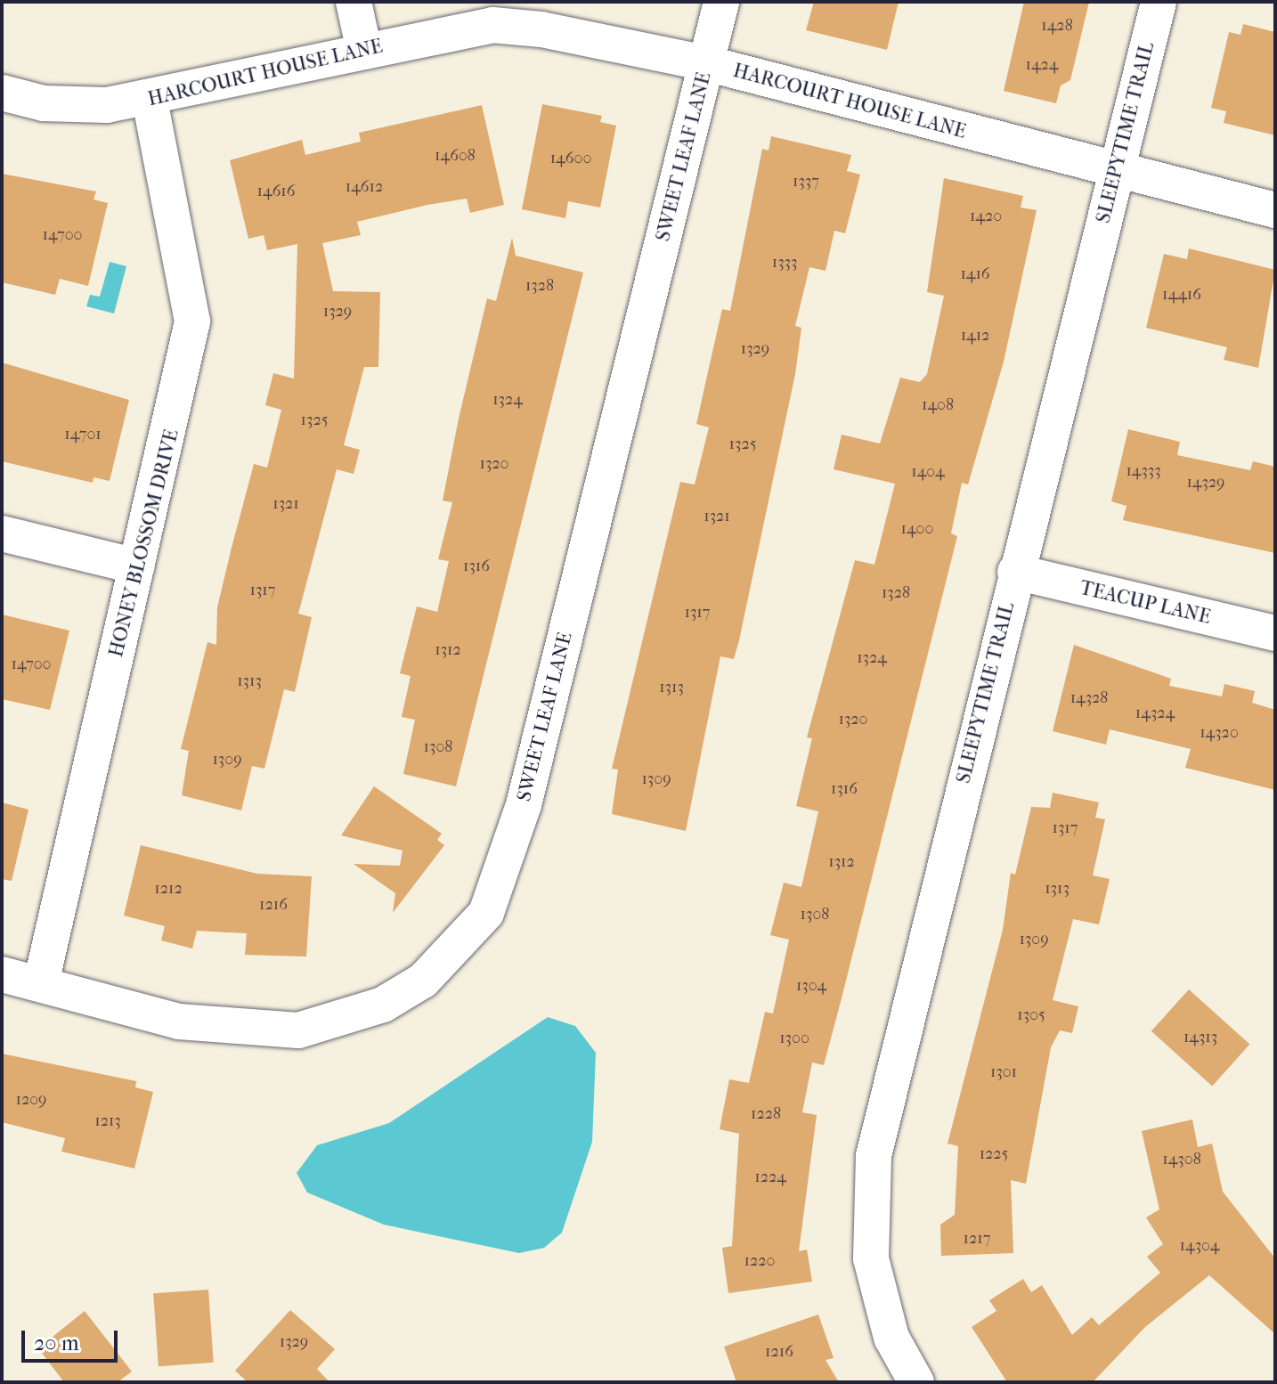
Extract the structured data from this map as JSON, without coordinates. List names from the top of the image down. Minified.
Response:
{"streets":{"street":["HARCOURT HOUSE LANE","SLEEPYTIME TRAIL","SWEET LEAF LANE","HONEY BLOSSOM DRIVE","TEACUP LANE"]},"crossings":[["HARCOURT HOUSE LANE","SLEEPYTIME TRAIL"],["HARCOURT HOUSE LANE","SWEET LEAF LANE"],["HARCOURT HOUSE LANE","HONEY BLOSSOM DRIVE"],["SLEEPYTIME TRAIL","TEACUP LANE"],["SWEET LEAF LANE","HONEY BLOSSOM DRIVE"]],"house_numbers":["1428","1424","14608","14600","1337","14612","14616","1420","14700","1333","1416","1328","14416","1329","1412","1329","1324","1408","1325","14701","1325","1320","14333","1404","14329","1321","1321","1400","1316","1317","1328","1317","1312","1324","14700","1313","1313","14328","14324","1320","14320","1308","1309","1309","1316","1317","1312","1212","1313","1216","1308","1309","1304","1305","14313","1300","1301","1209","1228","1213","1225","14308","1224","1217","14304","1220","1329","1216"],"scale_bar":"20 m"}
